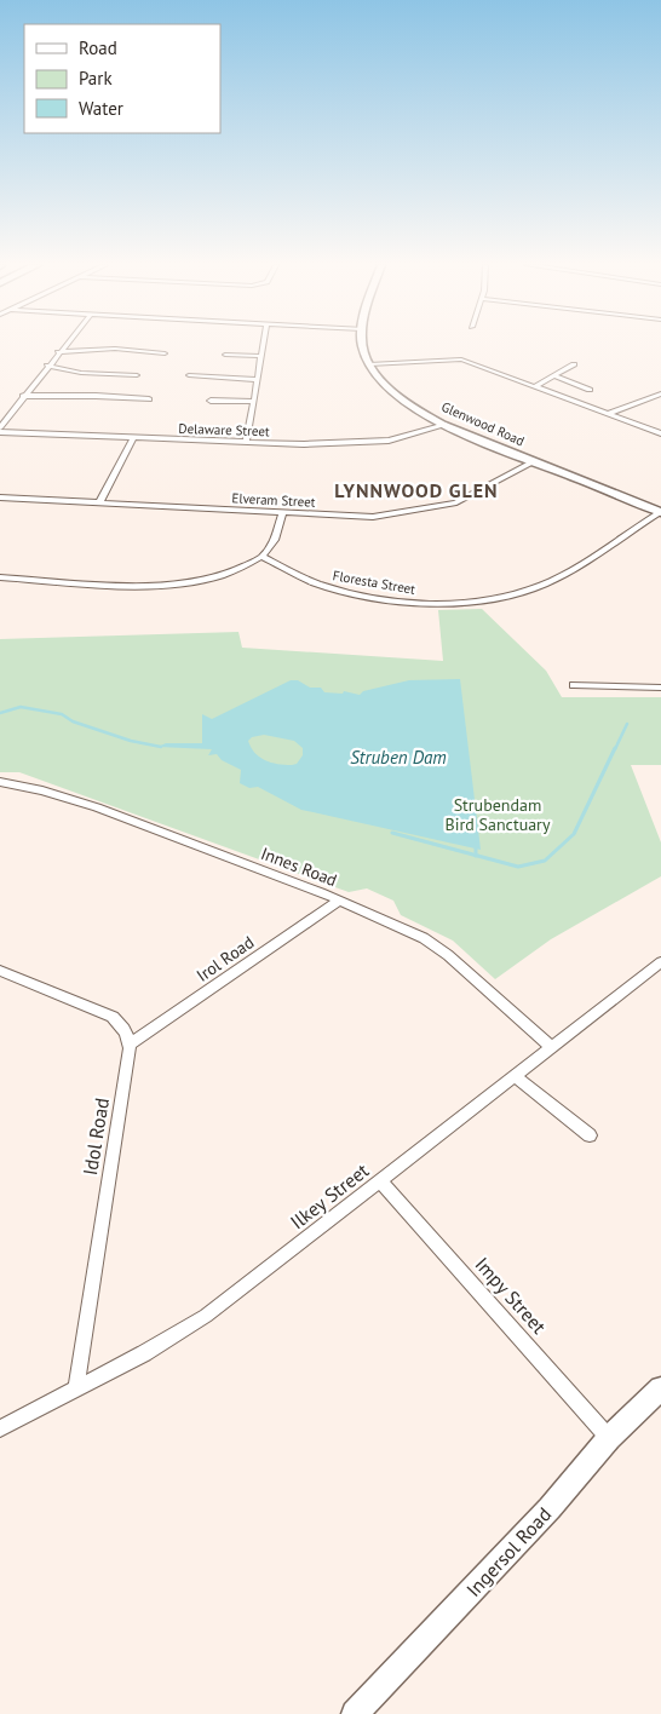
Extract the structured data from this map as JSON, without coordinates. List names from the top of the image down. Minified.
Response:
{"streets":{"street":["Glenwood Road","Delaware Street","Elveram Street","Floresta Street","Innes Road","Irol Road","Idol Road","Ilkey Street","Impy Street","Ingersol Road"]},"crossings":[["Glenwood Road","Delaware Street"],["Glenwood Road","Elveram Street"],["Glenwood Road","Floresta Street"],["Innes Road","Irol Road"],["Innes Road","Ilkey Street"],["Irol Road","Idol Road"],["Idol Road","Ilkey Street"],["Ilkey Street","Impy Street"],["Impy Street","Ingersol Road"]],"districts":["LYNNWOOD GLEN"],"water":["Struben Dam"],"parks":["Strubendam Bird Sanctuary"],"legend":["Road","Park","Water"]}
